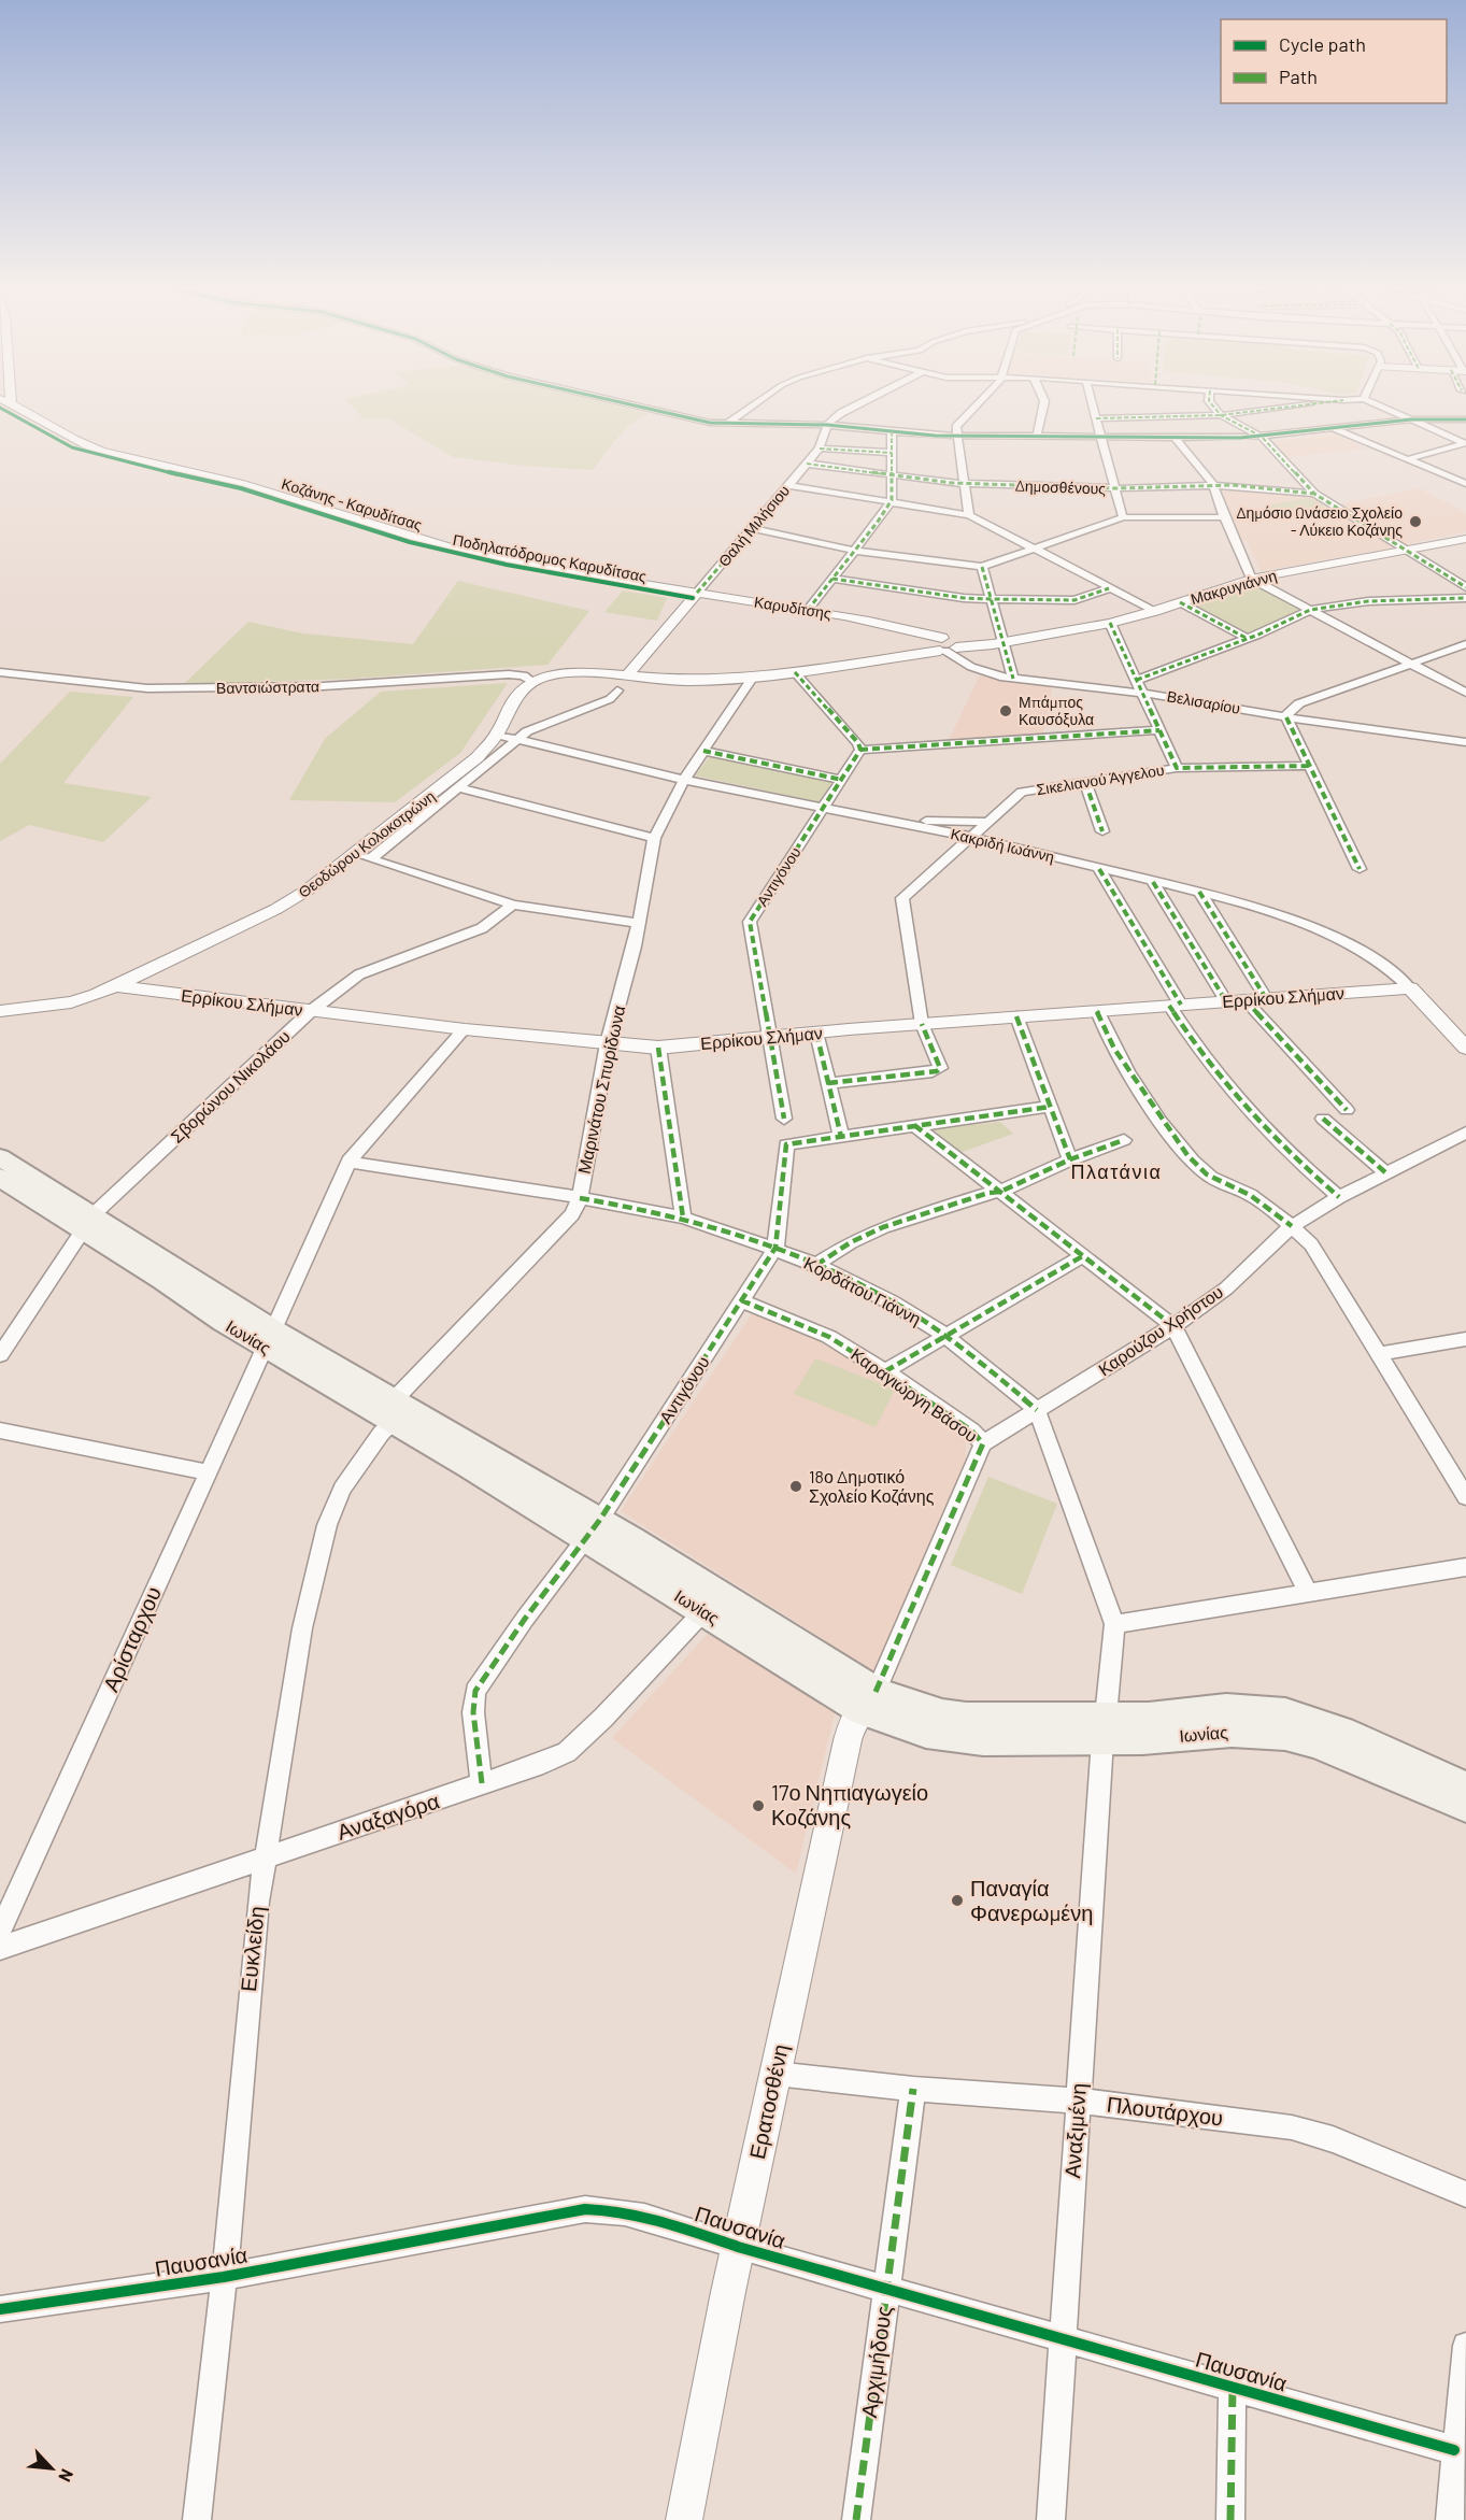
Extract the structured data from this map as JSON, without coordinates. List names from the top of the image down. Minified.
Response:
{"streets":{"main road":["Ιωνίας"],"street":["Δημοσθένους","Κοζάνης - Καρυδίτσας","Θαλή Μιλήσιου","Μακρυγιάννη","Καρυδίτσης","Βαντσιώστρατα","Βελισαρίου","Σικελιανού Άγγελου","Θεοδώρου Κολοκοτρώνη","Κακριδή Ιωάννη","Αντιγόνου","Ερρίκου Σλήμαν","Σβορώνου Νικολάου","Μαρινάτου Σπυρίδωνα","Κορδάτου Γιάννη","Καρούζου Χρήστου","Καραγιώργη Βάσου","Αρίσταρχου","Αναξαγόρα","Ευκλείδη","Ερατοσθένη","Πλουτάρχου","Αναξιμένη","Παυσανία","Αρχιμήδους"],"cycle path":["Ποδηλατόδρομος Καρυδίτσας"]},"crossings":[["Δημοσθένους","Θαλή Μιλήσιου"],["Κοζάνης - Καρυδίτσας","Θαλή Μιλήσιου"],["Κοζάνης - Καρυδίτσας","Καρυδίτσης"],["Θαλή Μιλήσιου","Μακρυγιάννη"],["Θαλή Μιλήσιου","Καρυδίτσης"],["Μακρυγιάννη","Καρυδίτσης"],["Μακρυγιάννη","Βελισαρίου"],["Μακρυγιάννη","Μαρινάτου Σπυρίδωνα"],["Καρυδίτσης","Βελισαρίου"],["Βαντσιώστρατα","Θεοδώρου Κολοκοτρώνη"],["Σικελιανού Άγγελου","Κακριδή Ιωάννη"],["Σικελιανού Άγγελου","Ερρίκου Σλήμαν"],["Θεοδώρου Κολοκοτρώνη","Κακριδή Ιωάννη"],["Θεοδώρου Κολοκοτρώνη","Ερρίκου Σλήμαν"],["Κακριδή Ιωάννη","Αντιγόνου"],["Κακριδή Ιωάννη","Ερρίκου Σλήμαν"],["Κακριδή Ιωάννη","Μαρινάτου Σπυρίδωνα"],["Αντιγόνου","Ερρίκου Σλήμαν"],["Αντιγόνου","Κορδάτου Γιάννη"],["Αντιγόνου","Ιωνίας"],["Αντιγόνου","Καραγιώργη Βάσου"],["Αντιγόνου","Αναξαγόρα"],["Ερρίκου Σλήμαν","Σβορώνου Νικολάου"],["Ερρίκου Σλήμαν","Μαρινάτου Σπυρίδωνα"],["Ερρίκου Σλήμαν","Αρίσταρχου"],["Σβορώνου Νικολάου","Ιωνίας"],["Μαρινάτου Σπυρίδωνα","Κορδάτου Γιάννη"],["Μαρινάτου Σπυρίδωνα","Ιωνίας"],["Μαρινάτου Σπυρίδωνα","Ευκλείδη"],["Κορδάτου Γιάννη","Καρούζου Χρήστου"],["Κορδάτου Γιάννη","Αρίσταρχου"],["Καρούζου Χρήστου","Καραγιώργη Βάσου"],["Ιωνίας","Καραγιώργη Βάσου"],["Ιωνίας","Αρίσταρχου"],["Ιωνίας","Αναξαγόρα"],["Ιωνίας","Ευκλείδη"],["Ιωνίας","Ερατοσθένη"],["Ιωνίας","Αναξιμένη"],["Καραγιώργη Βάσου","Ερατοσθένη"],["Αναξαγόρα","Ευκλείδη"],["Ευκλείδη","Παυσανία"],["Ερατοσθένη","Πλουτάρχου"],["Ερατοσθένη","Παυσανία"],["Πλουτάρχου","Αναξιμένη"],["Πλουτάρχου","Αρχιμήδους"],["Αναξιμένη","Παυσανία"],["Παυσανία","Αρχιμήδους"]],"districts":["Πλατάνια"],"places":["Δημόσιο Ωνάσειο Σχολείο - Λύκειο Κοζάνης","Μπάμπος Καυσόξυλα","18ο Δημοτικό Σχολείο Κοζάνης","17ο Νηπιαγωγείο Κοζάνης","Παναγία Φανερωμένη"],"legend":["Cycle path","Path"],"north":"bottom right"}
